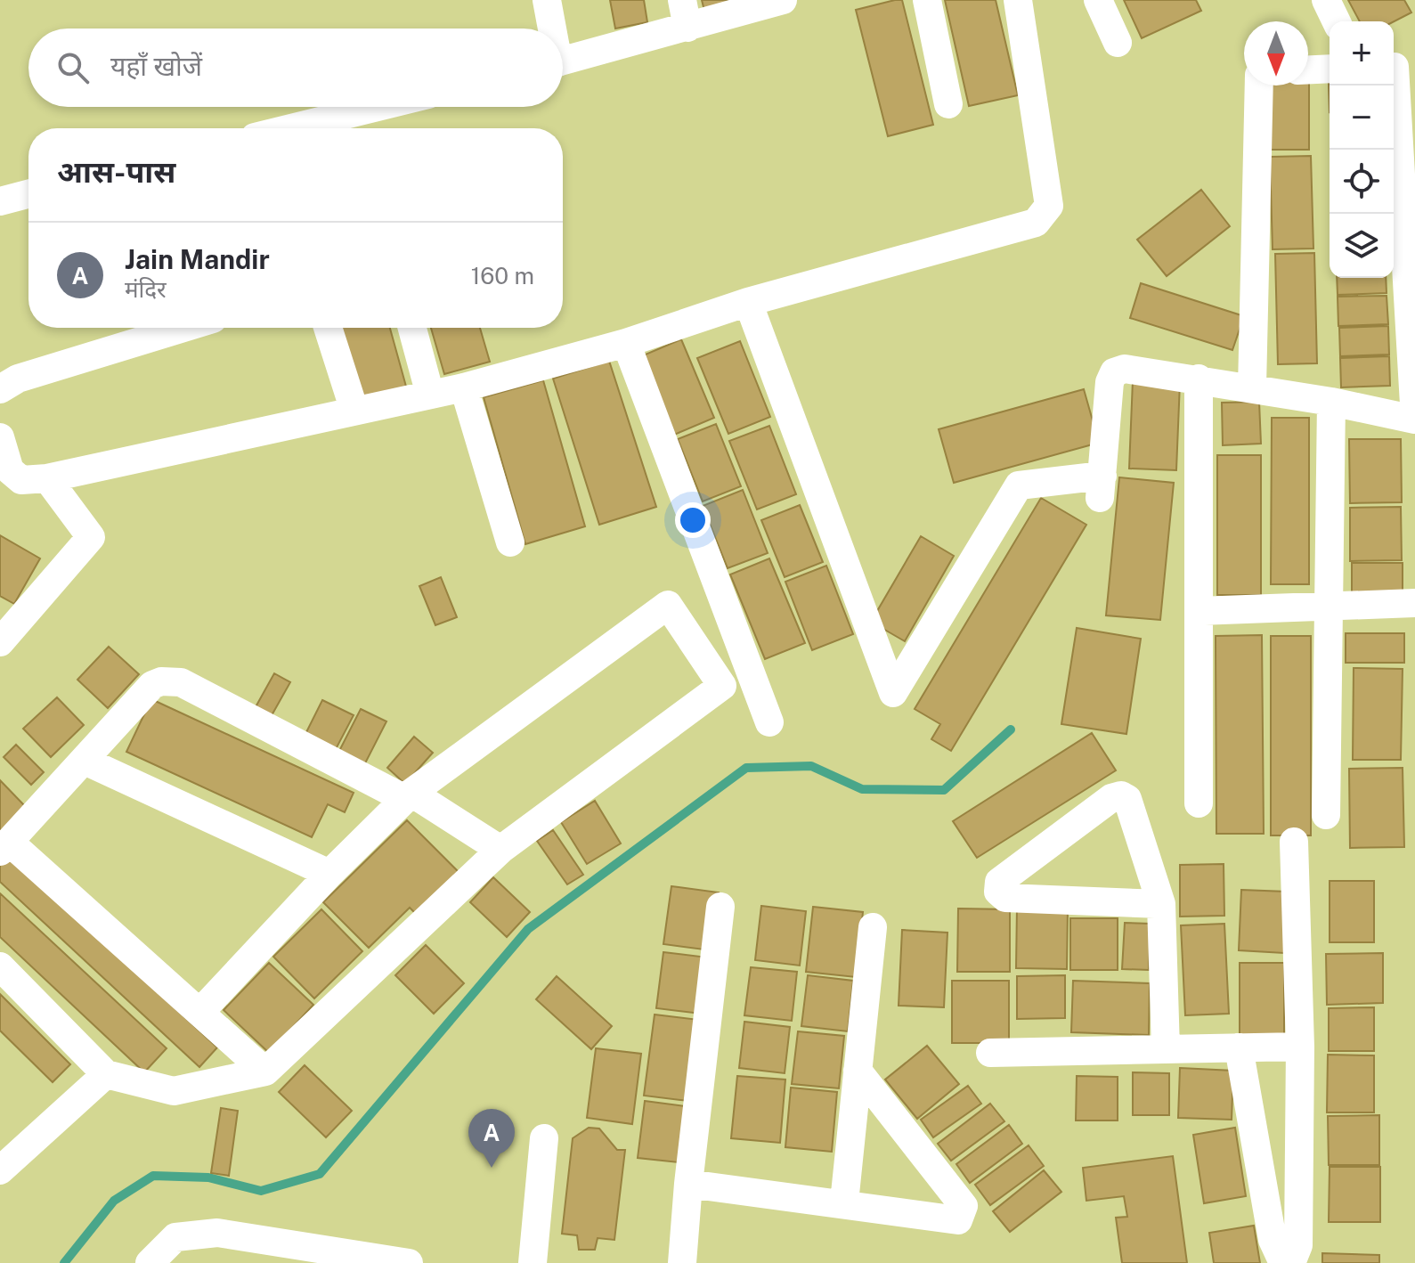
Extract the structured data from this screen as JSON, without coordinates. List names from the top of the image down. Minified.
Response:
{"north":"bottom","page":{"map_buttons":["+","−"],"search":"यहाँ खोजें","heading":"आस-पास","list":[{"mark":"A","name":"Jain Mandir","note":"मंदिर","value":"160 m"}],"pins":"A"}}
